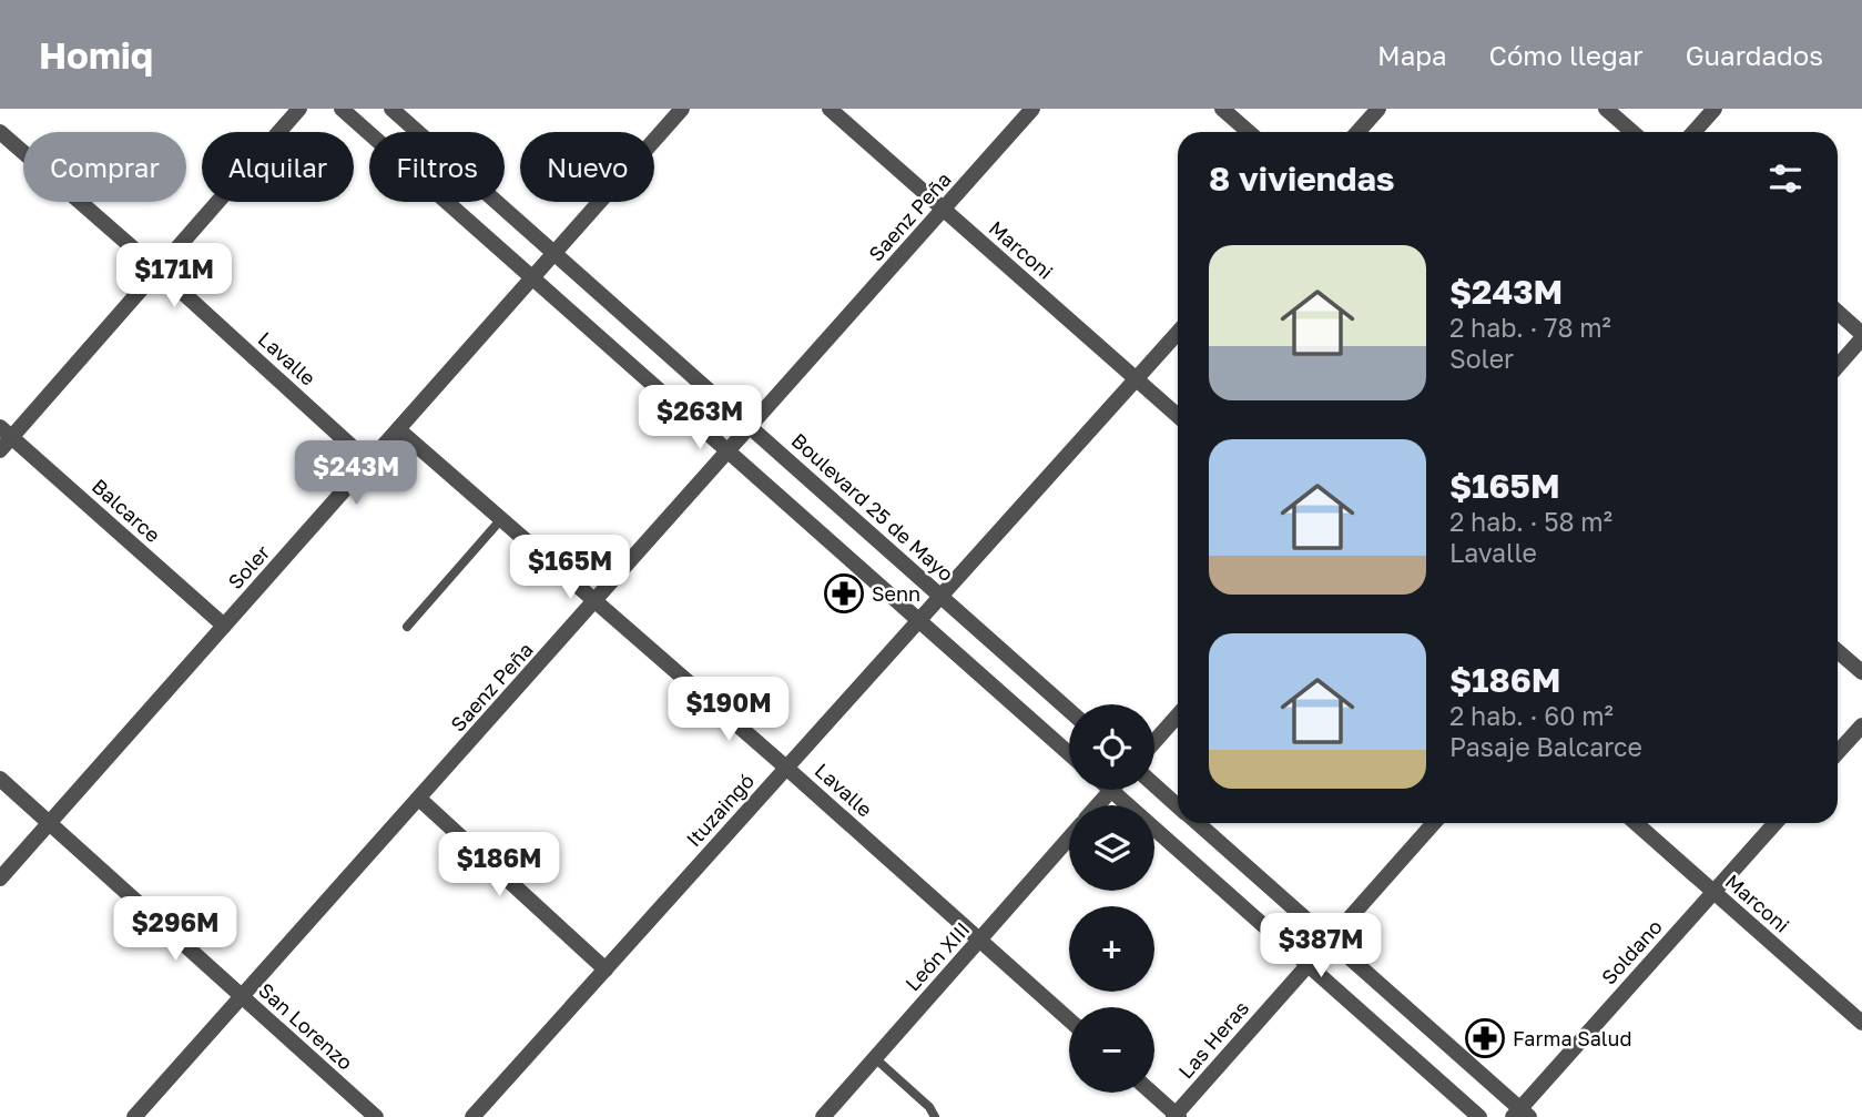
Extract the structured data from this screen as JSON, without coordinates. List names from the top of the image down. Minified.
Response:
{"streets":{"street":["Saenz Peña","Marconi","Lavalle","Boulevard 25 de Mayo","Balcarce","Soler","Ituzaingó","Soldano","León XIII","San Lorenzo","Las Heras"]},"crossings":[["Saenz Peña","Marconi"],["Saenz Peña","Lavalle"],["Saenz Peña","Boulevard 25 de Mayo"],["Saenz Peña","San Lorenzo"],["Marconi","Ituzaingó"],["Marconi","Soldano"],["Lavalle","Soler"],["Lavalle","Ituzaingó"],["Lavalle","León XIII"],["Boulevard 25 de Mayo","Soler"],["Boulevard 25 de Mayo","Ituzaingó"],["Balcarce","Soler"],["Soler","San Lorenzo"]],"places":{"pharmacy":["Senn","Farma Salud"]},"page":{"header":"Homiq","nav":["Mapa","Cómo llegar","Guardados"],"chip":["Comprar","Alquilar","Filtros","Nuevo"],"heading":"8 viviendas","list":[{"name":"$243M","note":"2 hab. · 78 m² · Soler"},{"name":"$165M","note":"2 hab. · 58 m² · Lavalle"},{"name":"$186M","note":"2 hab. · 60 m² · Pasaje Balcarce"}],"price":["$171M","$263M","$243M","$165M","$190M","$186M","$296M","$387M"],"map_buttons":["+","−"]}}
